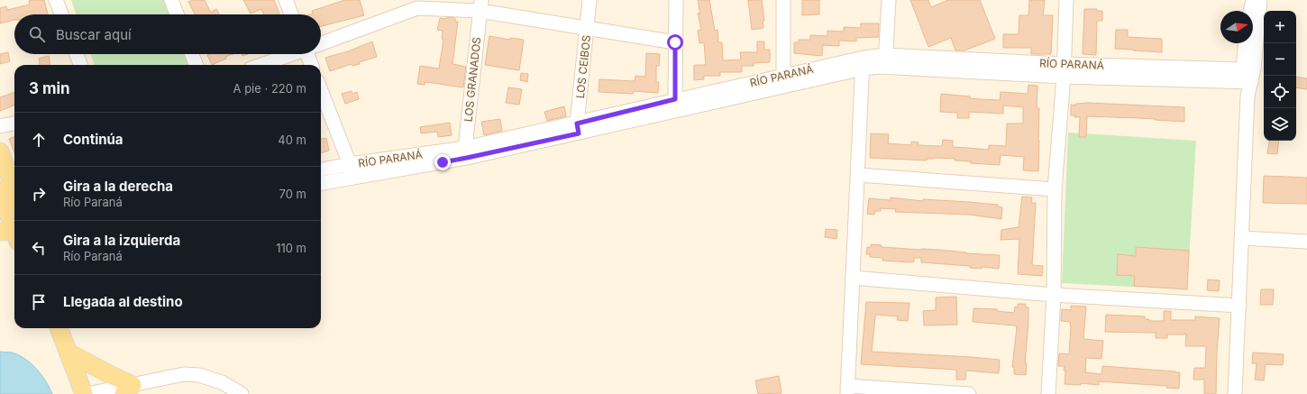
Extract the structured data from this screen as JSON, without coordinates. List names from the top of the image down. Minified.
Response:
{"streets":{"street":["RÍO PARANÁ","LOS CEIBOS","LOS GRANADOS"]},"crossings":[["RÍO PARANÁ","LOS CEIBOS"],["RÍO PARANÁ","LOS GRANADOS"]],"north":"right","page":{"map_buttons":["+","−"],"search":"Buscar aquí","heading":["3 min","A pie · 220 m"],"list":[["Continúa","40 m"],["Gira a la derecha","Río Paraná","70 m"],["Gira a la izquierda","Río Paraná","110 m"],"Llegada al destino"]}}
